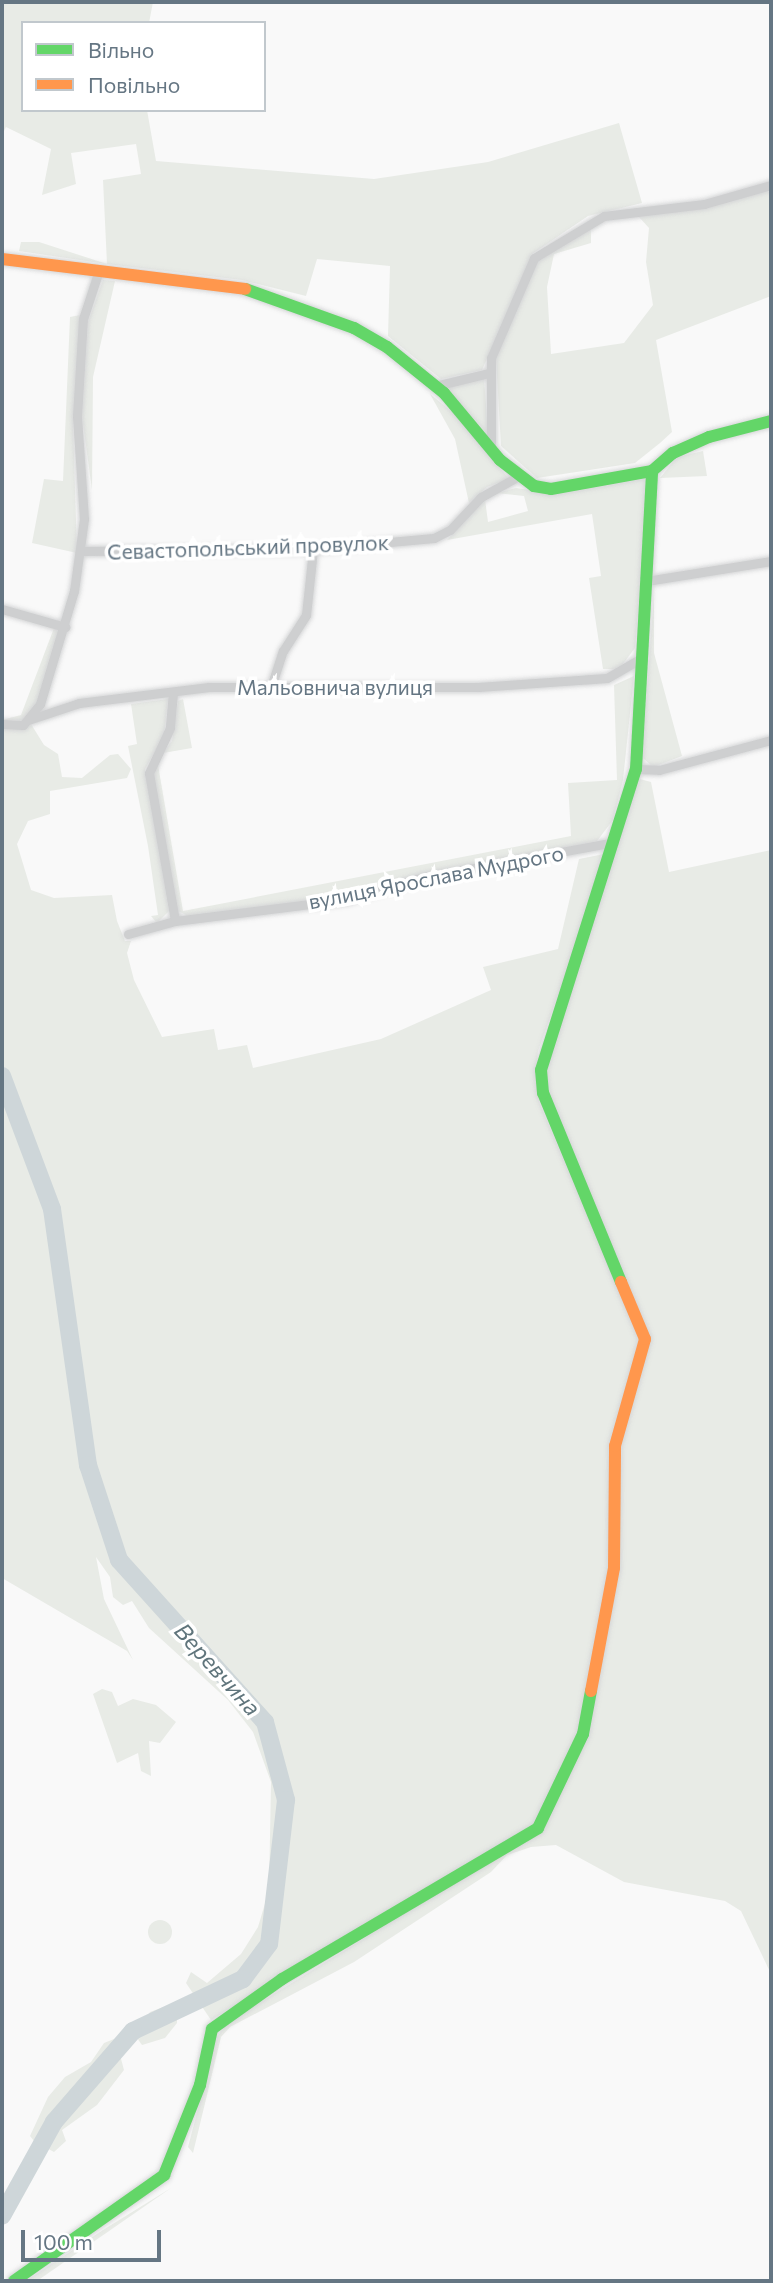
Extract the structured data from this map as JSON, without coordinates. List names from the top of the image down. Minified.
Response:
{"streets":{"street":["Севастопольський провулок","Мальовнича вулиця","вулиця Ярослава Мудрого"]},"water":["Веревчина"],"legend":["Вільно","Повільно"],"scale_bar":"100 m"}
